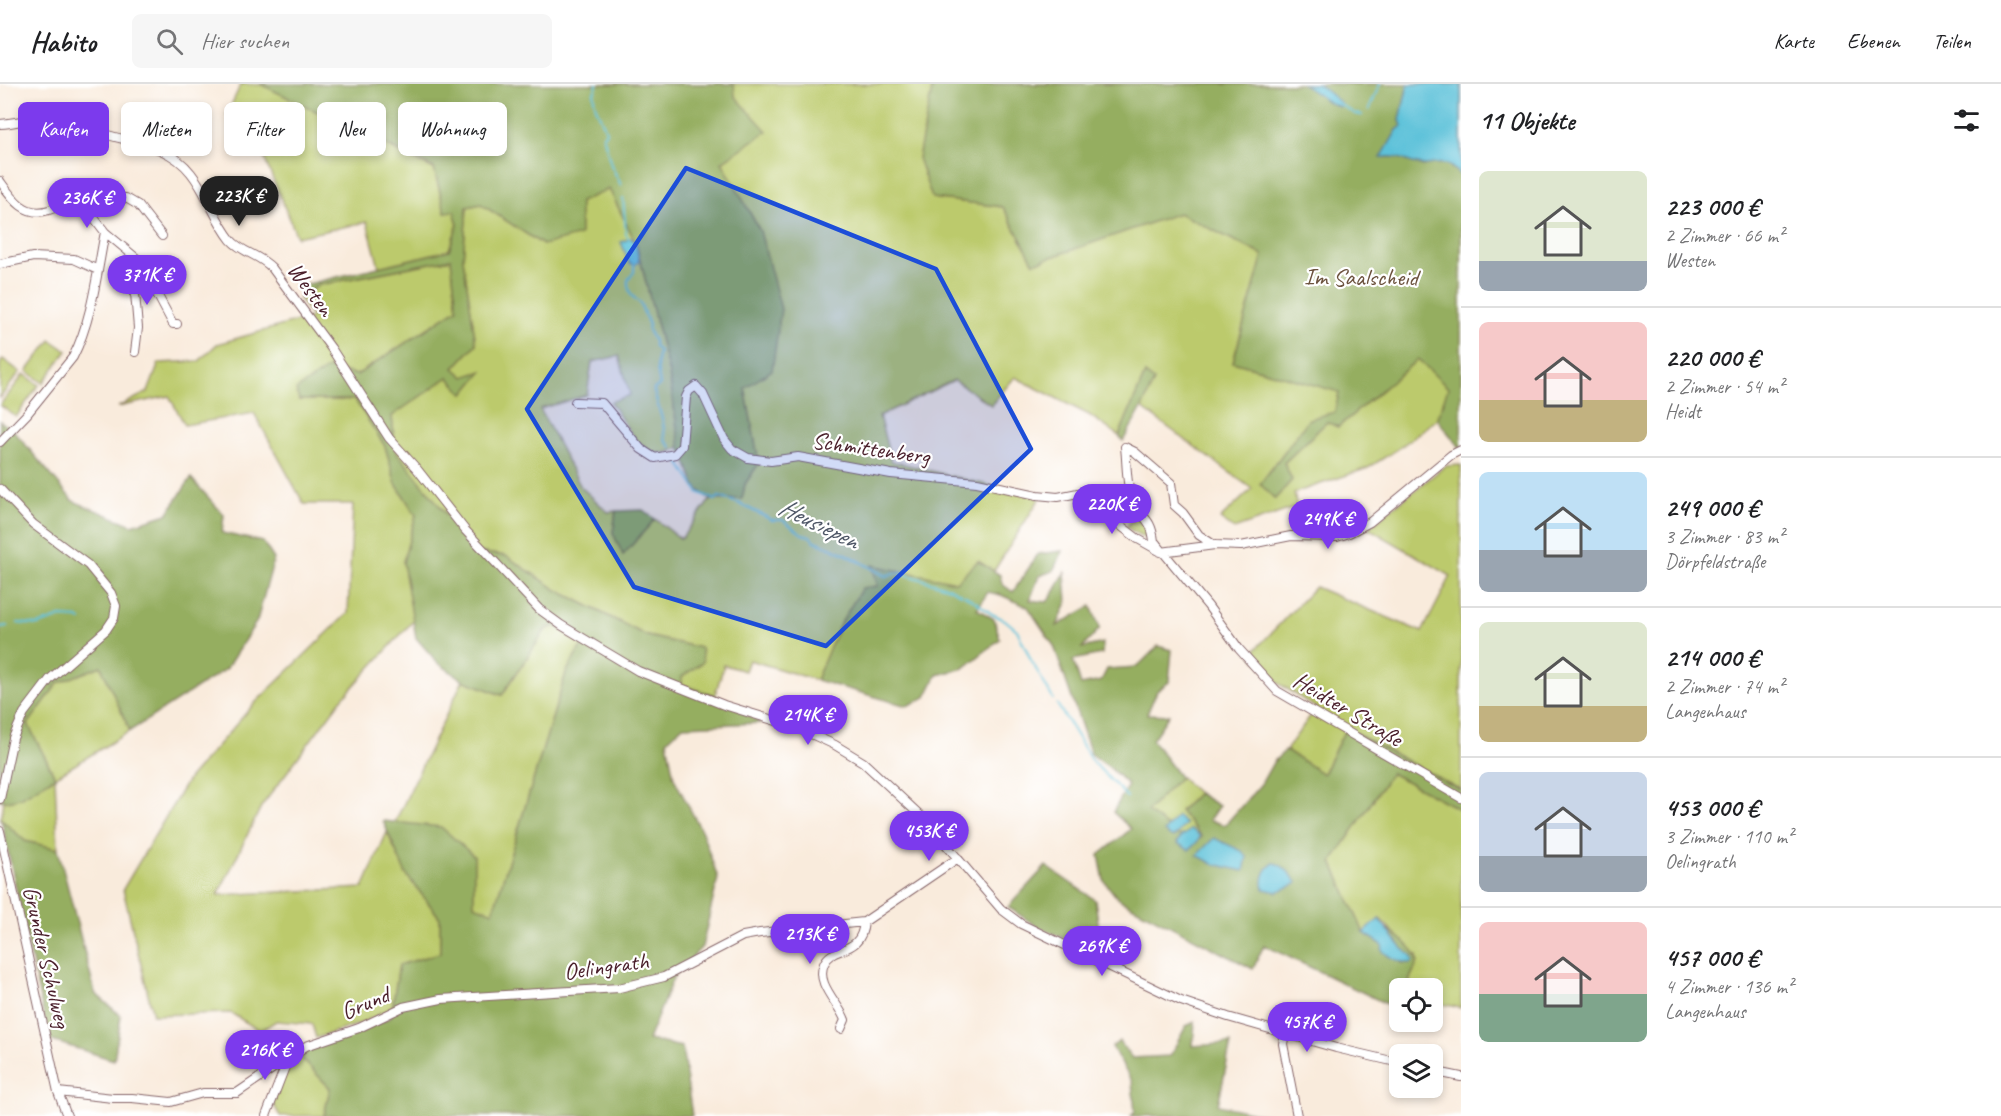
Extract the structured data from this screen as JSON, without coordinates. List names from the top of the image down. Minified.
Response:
{"streets":{"street":["Westen","Schmittenberg","Heidter Straße","Grunder Schulweg","Oelingrath","Grund"]},"crossings":[["Westen","Oelingrath"],["Schmittenberg","Heidter Straße"],["Oelingrath","Grund"]],"water":["Heusiepen"],"parks":["Im Saalscheid"],"page":{"header":"Habito","search":"Hier suchen","nav":["Karte","Ebenen","Teilen"],"heading":"11 Objekte","chip":["Kaufen","Mieten","Filter","Neu","Wohnung"],"list":[{"name":"223 000 €","note":"2 Zimmer · 66 m² · Westen"},{"name":"220 000 €","note":"2 Zimmer · 54 m² · Heidt"},{"name":"249 000 €","note":"3 Zimmer · 83 m² · Dörpfeldstraße"},{"name":"214 000 €","note":"2 Zimmer · 74 m² · Langenhaus"},{"name":"453 000 €","note":"3 Zimmer · 110 m² · Oelingrath"},{"name":"457 000 €","note":"4 Zimmer · 136 m² · Langenhaus"}],"price":["223K €","236K €","371K €","220K €","249K €","214K €","453K €","213K €","269K €","457K €","216K €"]}}
